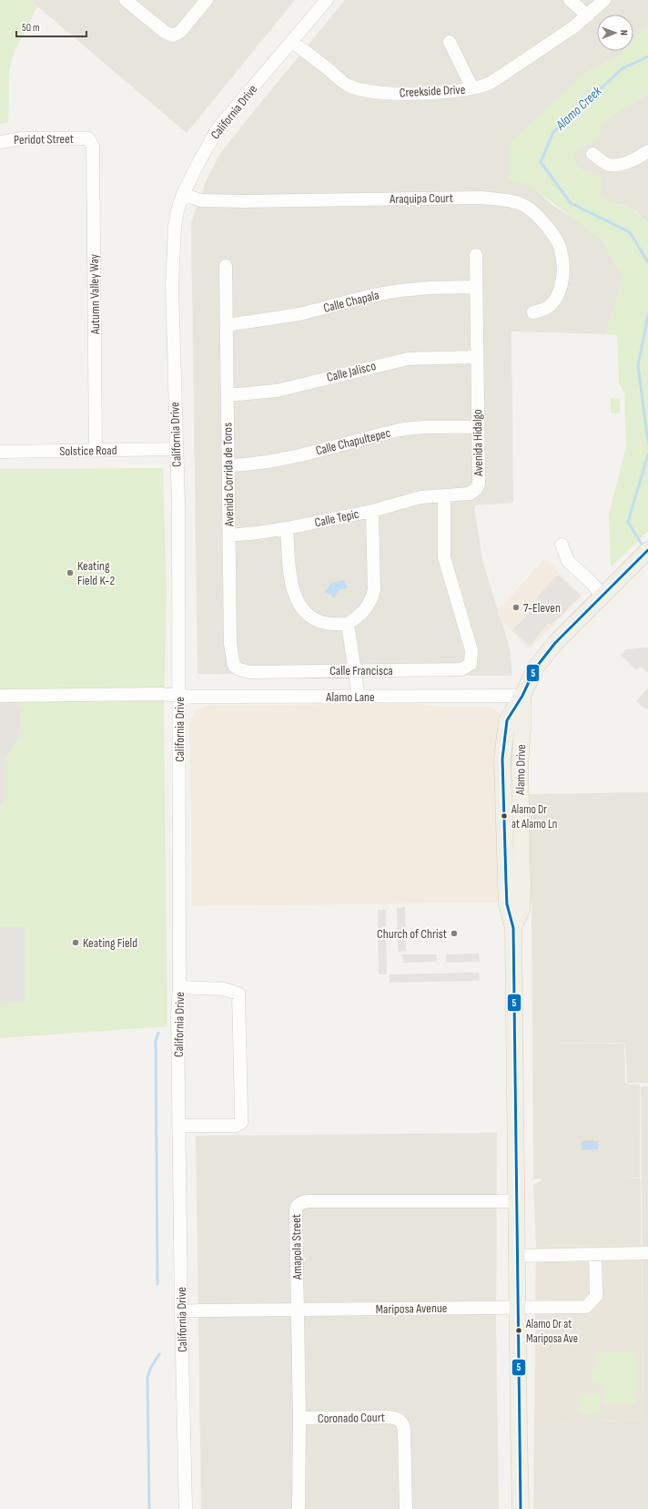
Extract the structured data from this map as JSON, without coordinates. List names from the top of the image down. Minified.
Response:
{"streets":{"main road":["Alamo Drive"],"street":["Creekside Drive","California Drive","Peridot Street","Araquipa Court","Autumn Valley Way","Calle Chapala","Calle Jalisco","Calle Chapultepec","Avenida Hidalgo","Solstice Road","Avenida Corrida de Toros","Calle Tepic","Calle Francisca","Alamo Lane","Amapola Street","Mariposa Avenue","Coronado Court"]},"crossings":[["Creekside Drive","California Drive"],["California Drive","Araquipa Court"],["California Drive","Solstice Road"],["California Drive","Alamo Lane"],["California Drive","Mariposa Avenue"],["Peridot Street","Autumn Valley Way"],["Autumn Valley Way","Solstice Road"],["Calle Chapala","Avenida Hidalgo"],["Calle Chapala","Avenida Corrida de Toros"],["Calle Jalisco","Avenida Hidalgo"],["Calle Jalisco","Avenida Corrida de Toros"],["Calle Chapultepec","Avenida Hidalgo"],["Calle Chapultepec","Avenida Corrida de Toros"],["Avenida Hidalgo","Calle Tepic"],["Avenida Hidalgo","Calle Francisca"],["Avenida Corrida de Toros","Calle Tepic"],["Avenida Corrida de Toros","Calle Francisca"],["Calle Tepic","Calle Francisca"],["Alamo Lane","Alamo Drive"],["Alamo Drive","Amapola Street"],["Alamo Drive","Mariposa Avenue"],["Amapola Street","Mariposa Avenue"],["Amapola Street","Coronado Court"]],"water":["Alamo Creek"],"places":["Keating Field K-2","7-Eleven","Alamo Dr at Alamo Ln","Church of Christ","Keating Field","Alamo Dr at Mariposa Ave"],"lines":["transit line 5"],"scale_bar":"50 m","north":"right"}
